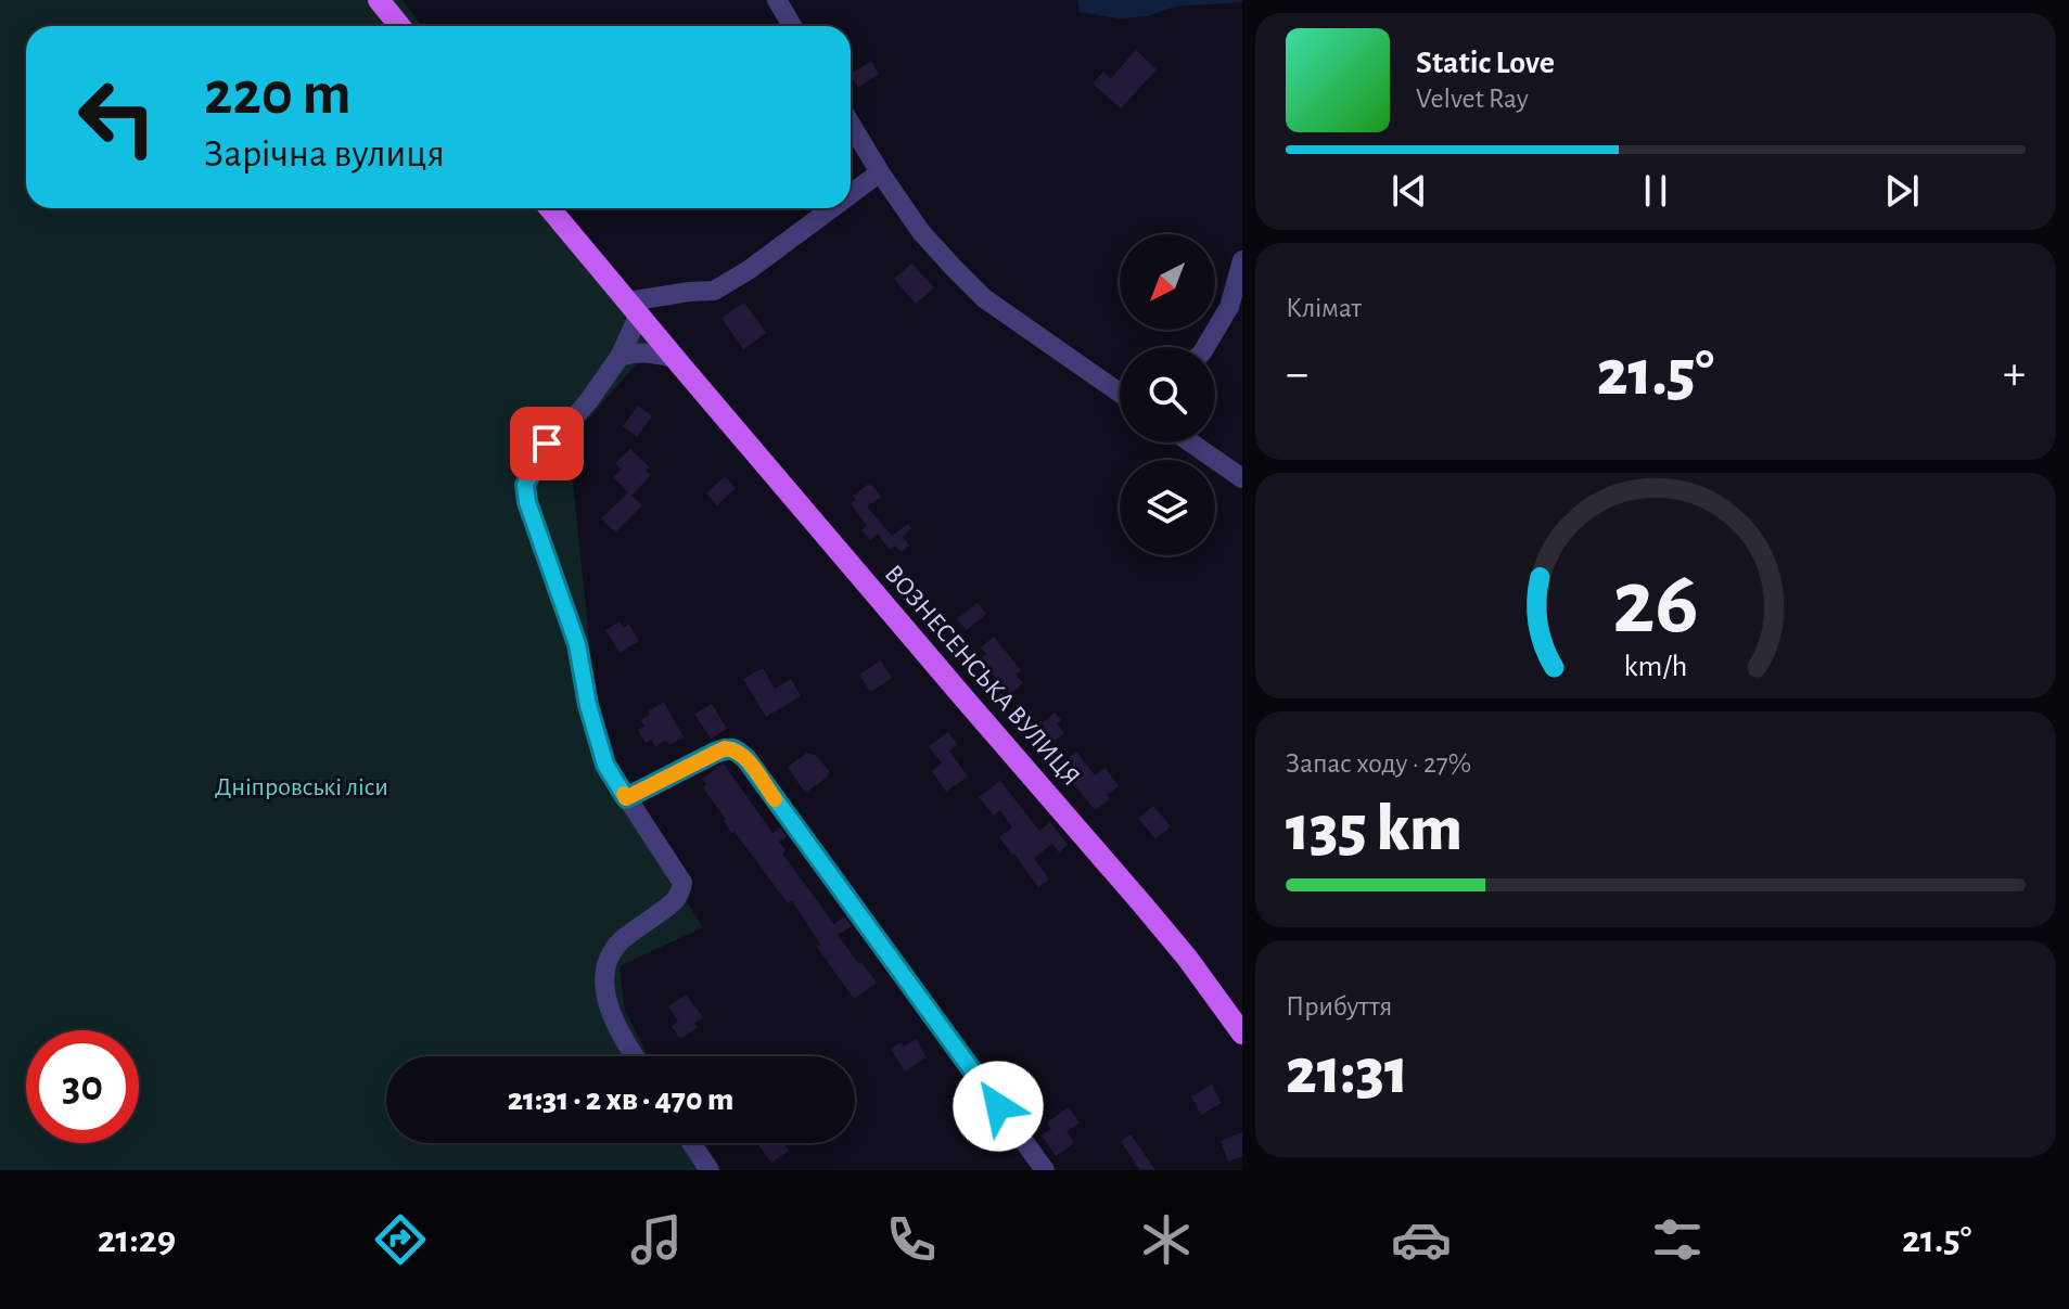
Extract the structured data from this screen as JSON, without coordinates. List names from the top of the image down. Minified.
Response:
{"streets":{"main road":["ВОЗНЕСЕНСЬКА ВУЛИЦЯ"]},"parks":["Дніпровські ліси"],"north":"bottom left","page":{"turn":["220 m","Зарічна вулиця"],"song":["Static Love","Velvet Ray"],"tile":["Клімат",["Запас ходу · 27%","135 km"],["Прибуття","21:31"]],"heat":["−","21.5°","+"],"limit":"30","trip":"21:31 · 2 хв · 470 m","tabs":["21:29","21.5°"],"gauge":["26","km/h"]}}
